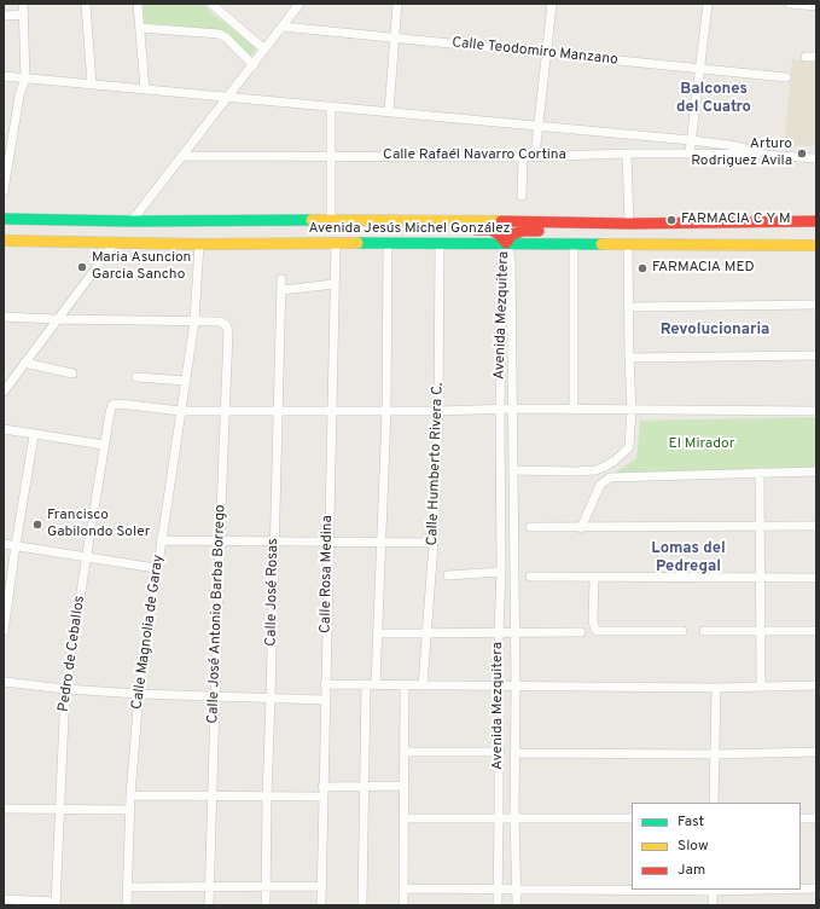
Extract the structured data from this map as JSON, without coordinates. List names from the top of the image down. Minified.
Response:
{"streets":{"main road":["Avenida Jesús Michel González"],"street":["Calle Teodomiro Manzano","Calle Rafaél Navarro Cortina","Avenida Mezquitera","Calle Humberto Rivera C.","Calle Rosa Medina","Calle José Rosas","Calle José Antonio Barba Borrego","Calle Magnolia de Garay","Pedro de Ceballos"]},"crossings":[["Avenida Jesús Michel González","Avenida Mezquitera"],["Avenida Jesús Michel González","Calle Humberto Rivera C."],["Avenida Jesús Michel González","Calle Rosa Medina"],["Avenida Jesús Michel González","Calle Magnolia de Garay"],["Calle José Antonio Barba Borrego","Calle Magnolia de Garay"],["Calle Magnolia de Garay","Pedro de Ceballos"]],"districts":["Balcones del Cuatro","Revolucionaria","Lomas del Pedregal"],"parks":["El Mirador"],"places":["Arturo Rodriguez Avila","FARMACIA C Y M","Maria Asuncion Garcia Sancho","FARMACIA MED","Francisco Gabilondo Soler"],"legend":["Fast","Slow","Jam"]}
